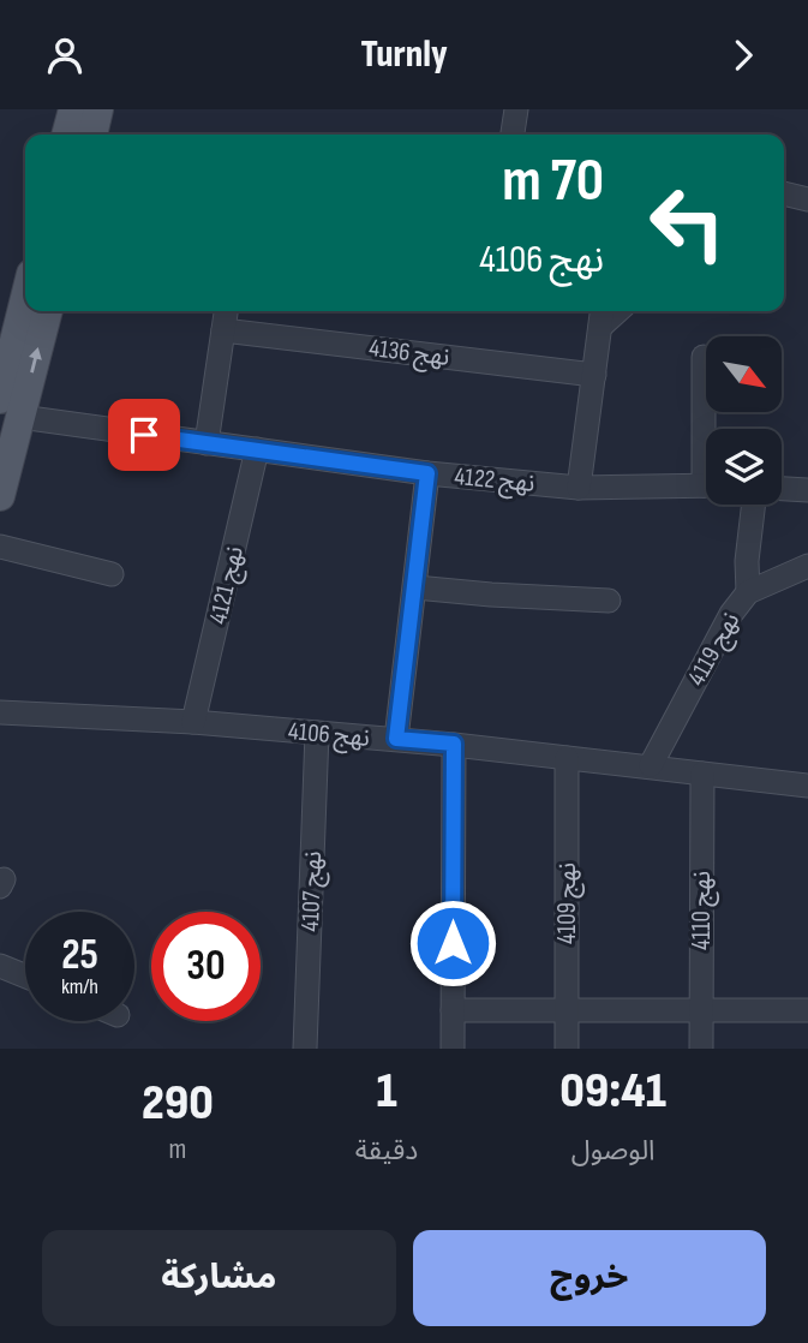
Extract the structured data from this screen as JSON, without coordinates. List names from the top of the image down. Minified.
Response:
{"streets":{"street":["نهج 4136","نهج 4122","نهج 4121","نهج 4119","نهج 4106","نهج 4107","نهج 4109","نهج 4110"]},"crossings":[["نهج 4122","نهج 4121"],["نهج 4121","نهج 4106"],["نهج 4119","نهج 4106"],["نهج 4106","نهج 4107"],["نهج 4106","نهج 4109"],["نهج 4106","نهج 4110"]],"north":"bottom right","page":{"header":"Turnly","turn":["70 m","نهج 4106"],"speed":"25 km/h","limit":"30","eta":["09:41","الوصول","1","دقيقة","290","m"],"buttons":["خروج","مشاركة"]}}
